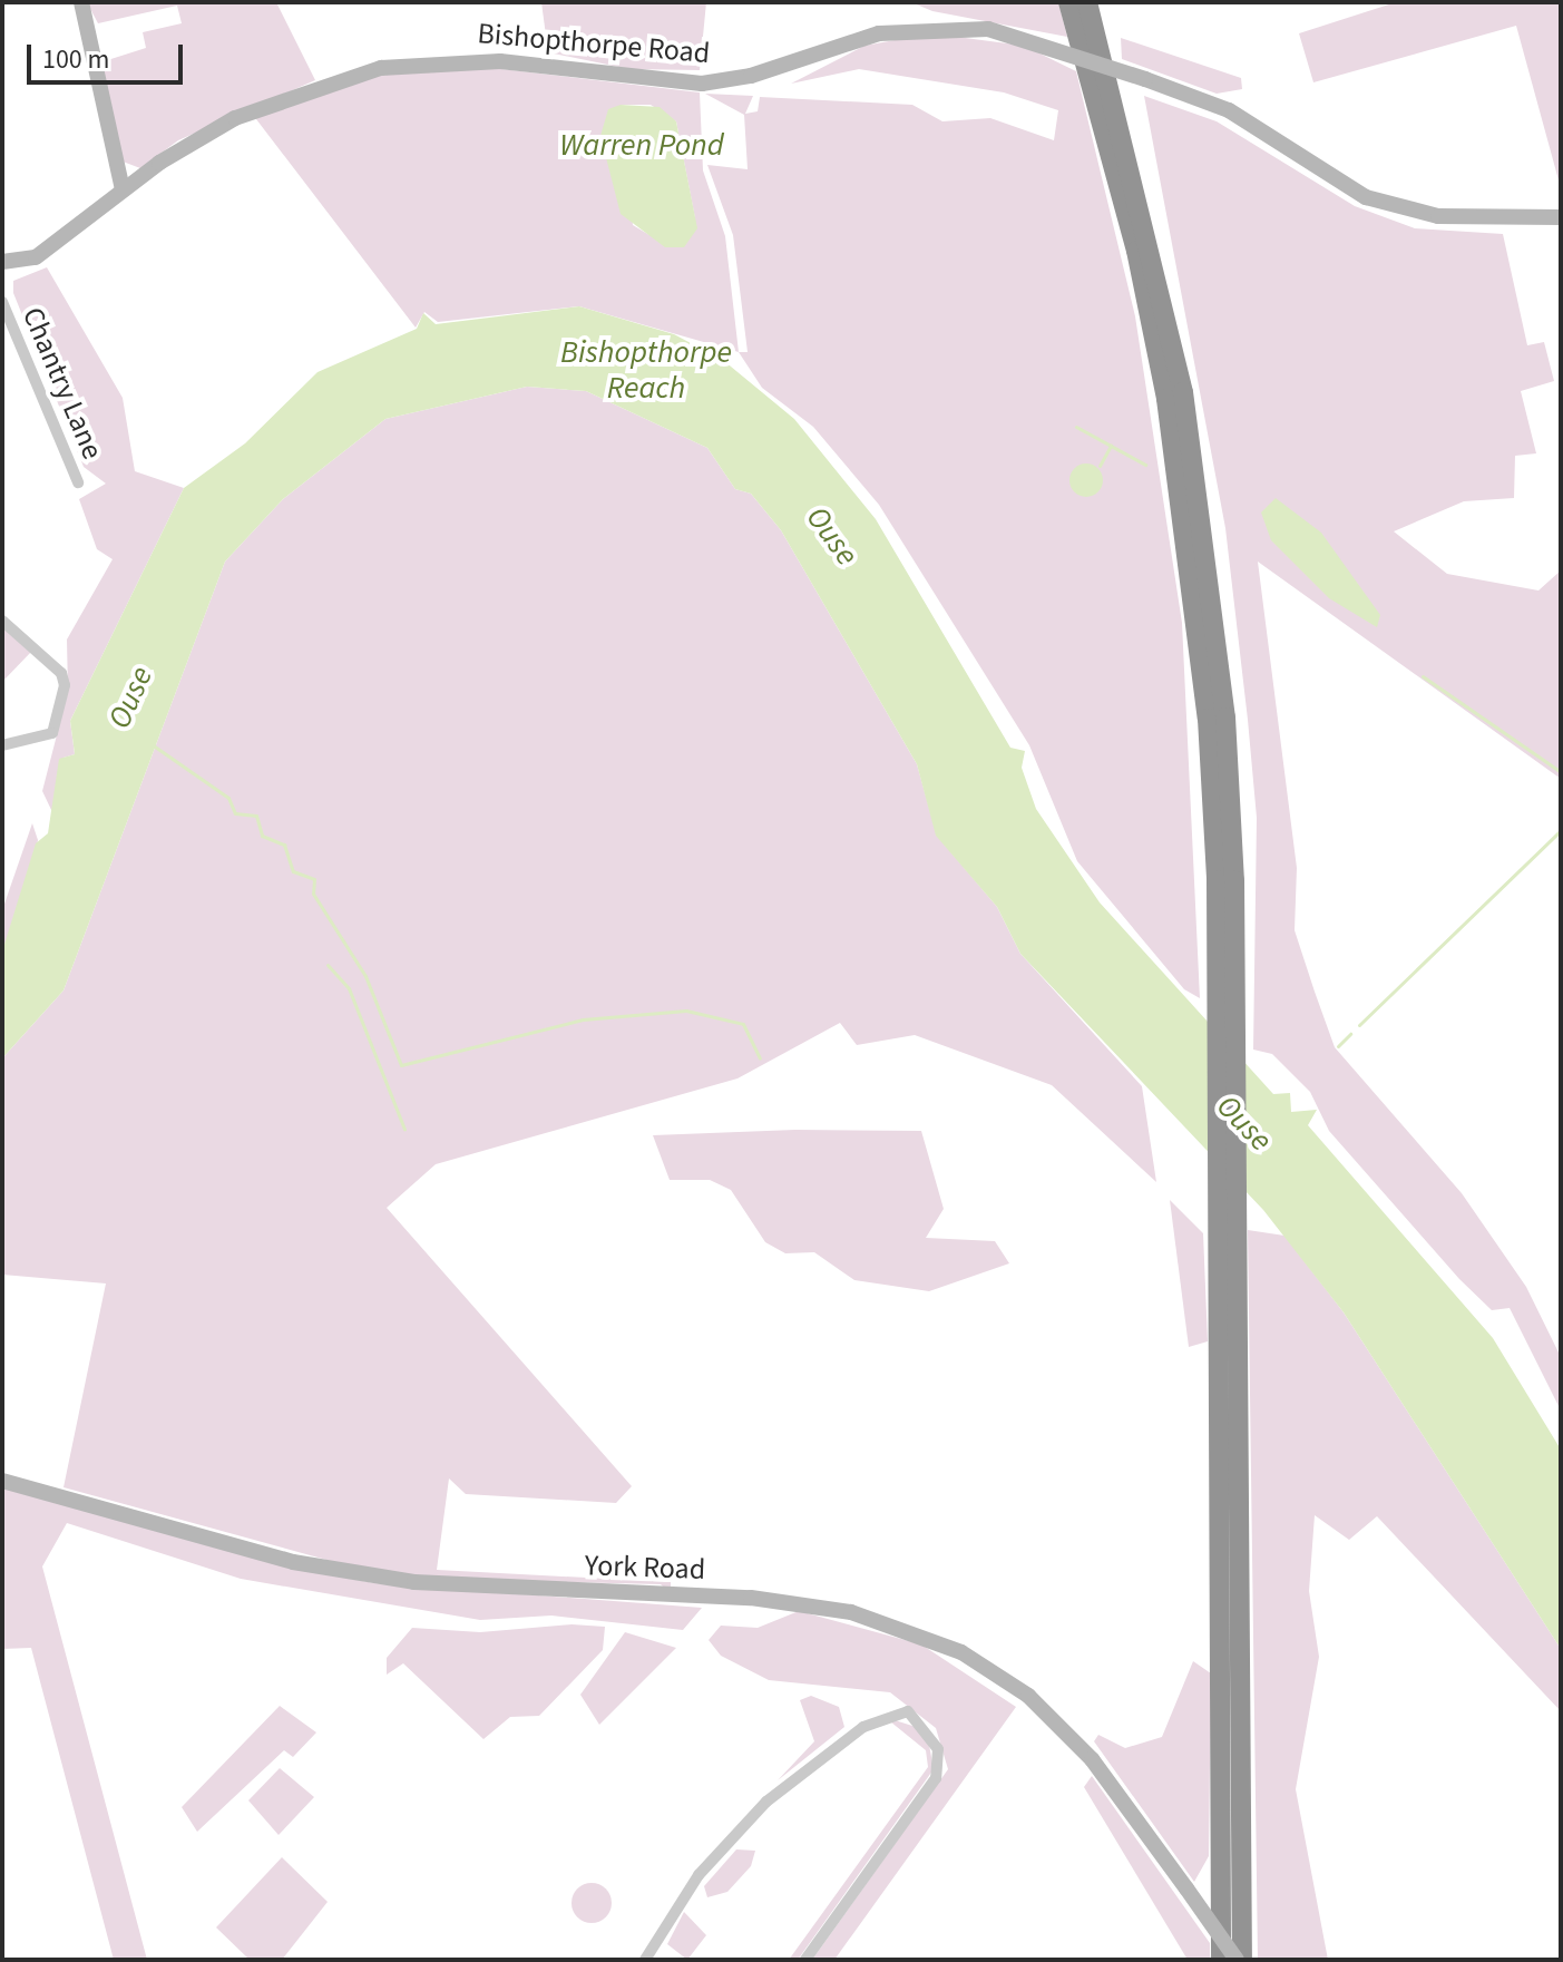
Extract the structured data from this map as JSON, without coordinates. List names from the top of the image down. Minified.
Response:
{"streets":{"street":["Bishopthorpe Road","Chantry Lane","York Road"]},"water":["Warren Pond","Bishopthorpe Reach","Ouse"],"scale_bar":"100 m"}
